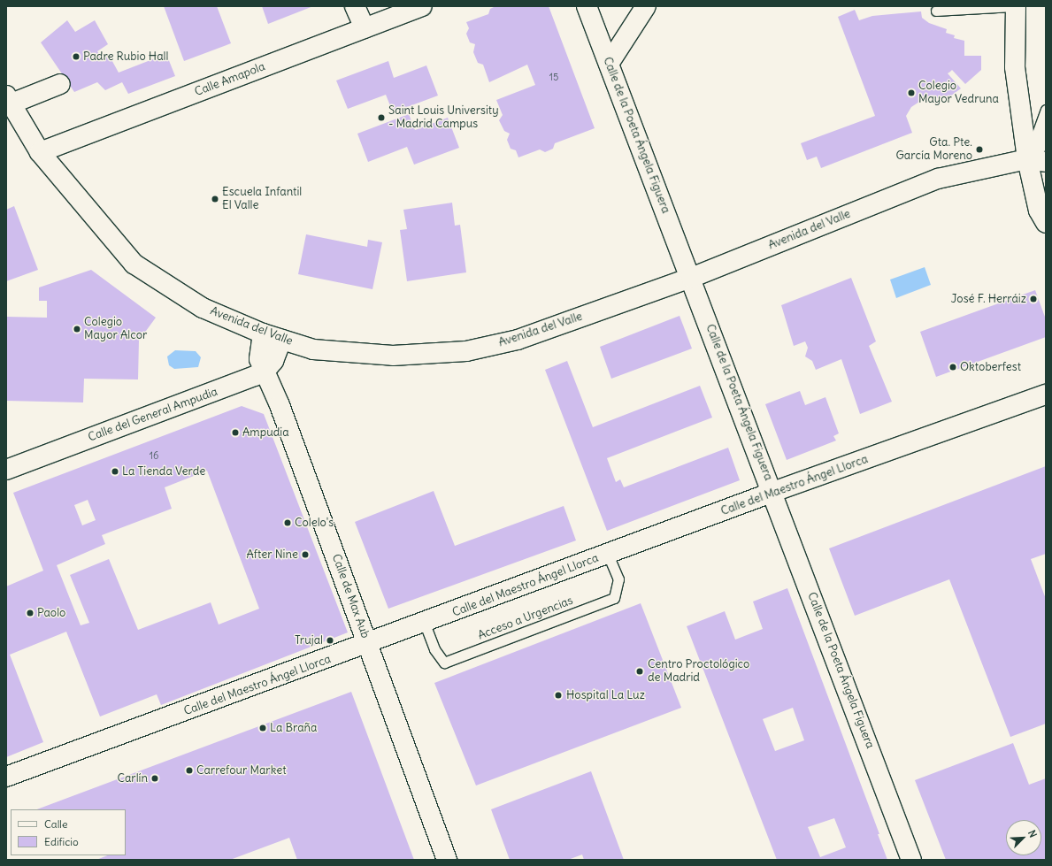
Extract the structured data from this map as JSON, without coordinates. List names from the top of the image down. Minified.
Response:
{"streets":{"street":["Calle Amapola","Calle de la Poeta Ángela Figuera","Avenida del Valle","Calle del General Ampudia","Calle del Maestro Ángel Llorca","Calle de Max Aub"],"lane":["Acceso a Urgencias"]},"crossings":[["Calle Amapola","Avenida del Valle"],["Calle de la Poeta Ángela Figuera","Avenida del Valle"],["Calle de la Poeta Ángela Figuera","Calle del Maestro Ángel Llorca"],["Avenida del Valle","Calle de Max Aub"],["Calle del General Ampudia","Calle de Max Aub"],["Calle del Maestro Ángel Llorca","Calle de Max Aub"],["Calle del Maestro Ángel Llorca","Acceso a Urgencias"]],"places":["Padre Rubio Hall","Colegio Mayor Vedruna","Saint Louis University - Madrid Campus","Gta. Pte. García Moreno","Escuela Infantil El Valle","José F. Herráiz","Colegio Mayor Alcor","Oktoberfest","Ampudia","La Tienda Verde","Colelo's","After Nine","Paolo","Trujal","Centro Proctológico de Madrid","Hospital La Luz","La Braña","Carrefour Market","Carlín"],"house_numbers":["15","16"],"legend":["Calle","Edificio"],"north":"top right"}
